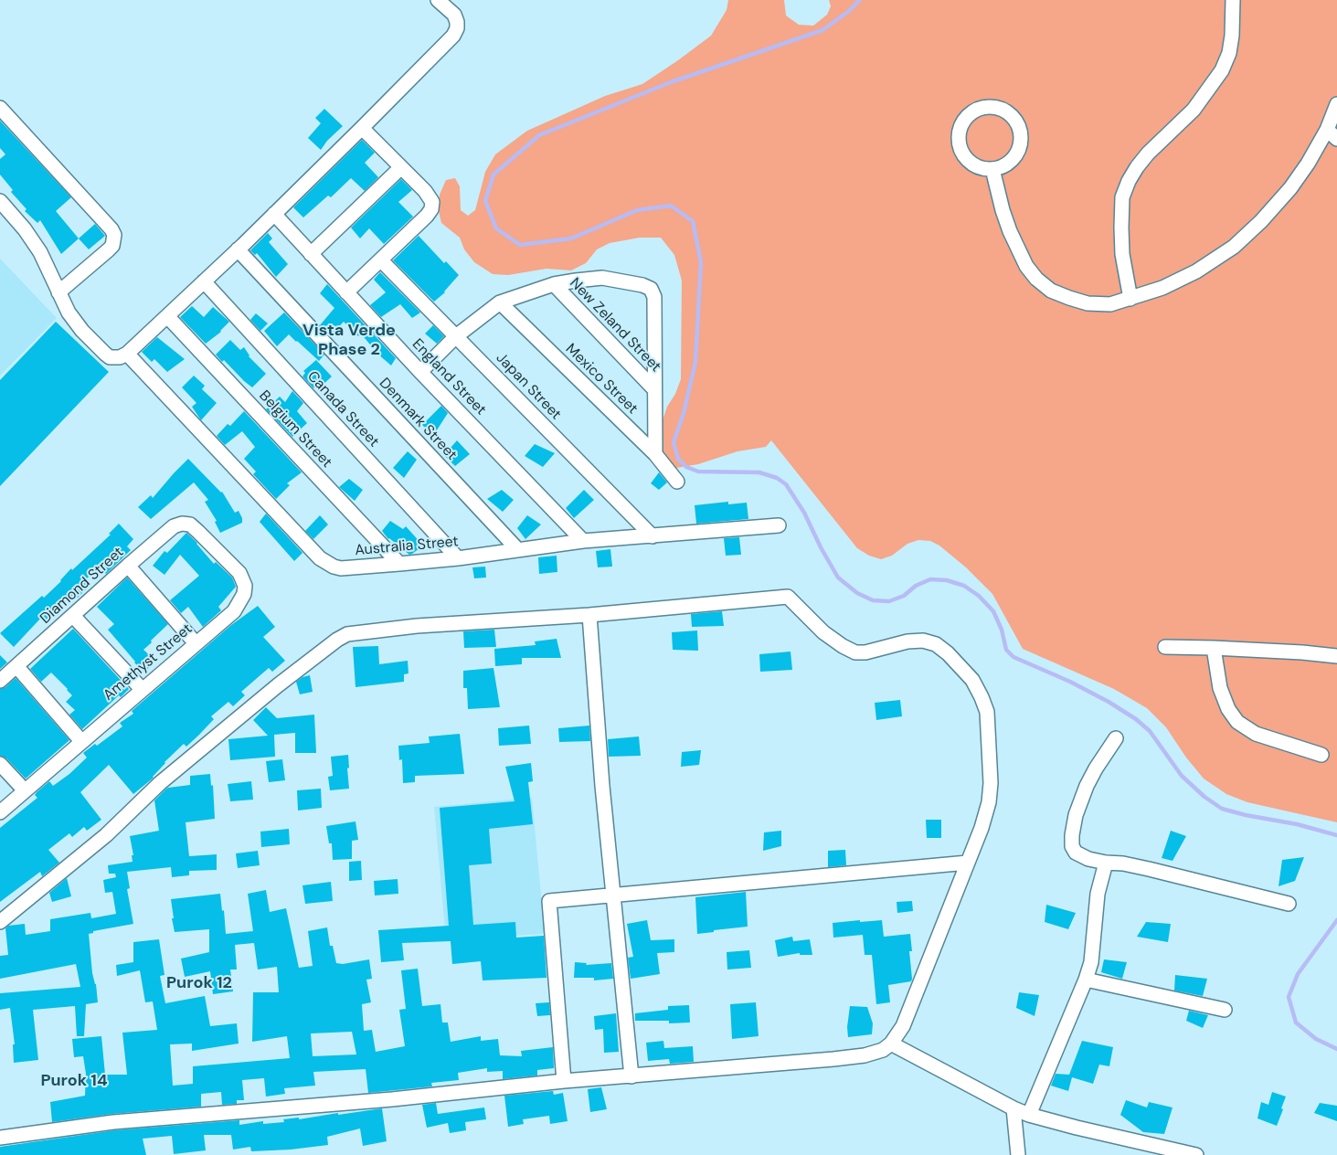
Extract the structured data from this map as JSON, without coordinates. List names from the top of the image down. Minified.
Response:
{"streets":{"street":["New Zeland Street","England Street","Mexico Street","Japan Street","Canada Street","Denmark Street","Belgium Street","Australia Street","Diamond Street","Amethyst Street"]},"crossings":[["England Street","Australia Street"],["Japan Street","Australia Street"],["Canada Street","Australia Street"],["Denmark Street","Australia Street"],["Belgium Street","Australia Street"],["Diamond Street","Amethyst Street"]],"districts":["Vista Verde Phase 2","Purok 12","Purok 14"]}
